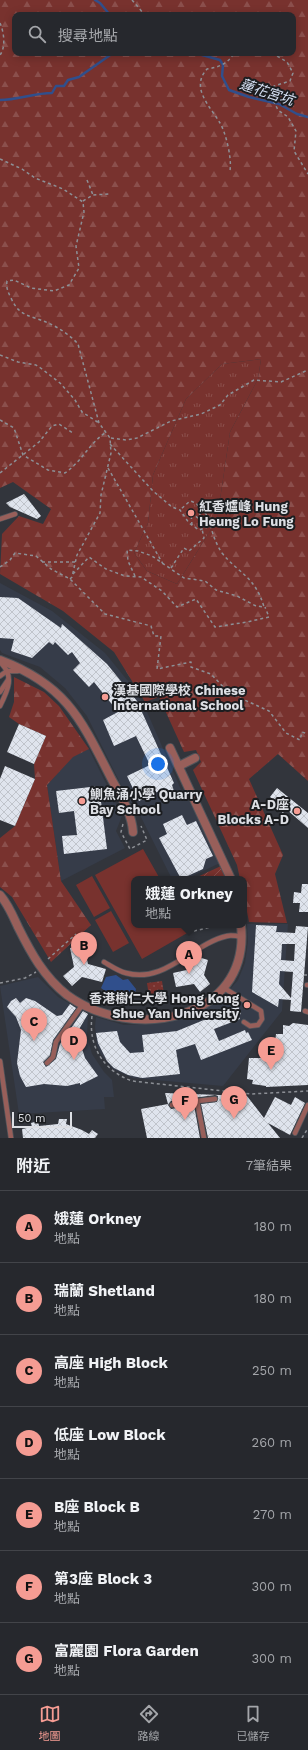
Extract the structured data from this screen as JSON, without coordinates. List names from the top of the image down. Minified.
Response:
{"water":["蓮花宮坑"],"places":["紅香爐峰 Hung Heung Lo Fung","漢基國際學校 Chinese International School","鰂魚涌小學 Quarry Bay School","A-D座 Blocks A-D","香港樹仁大學 Hong Kong Shue Yan University"],"scale_bar":"50 m","page":{"search":"搜尋地點","popup":["娥蓮 Orkney","地點"],"pins":["B","A","C","D","E","G","F"],"scale":"50 m","heading":["附近","7筆結果"],"list":[{"mark":"A","name":"娥蓮 Orkney","note":"地點","value":"180 m"},{"mark":"B","name":"瑞蘭 Shetland","note":"地點","value":"180 m"},{"mark":"C","name":"高座 High Block","note":"地點","value":"250 m"},{"mark":"D","name":"低座 Low Block","note":"地點","value":"260 m"},{"mark":"E","name":"B座 Block B","note":"地點","value":"270 m"},{"mark":"F","name":"第3座 Block 3","note":"地點","value":"300 m"},{"mark":"G","name":"富麗園 Flora Garden","note":"地點","value":"300 m"}],"nav":["地圖","路線","已儲存"]}}
